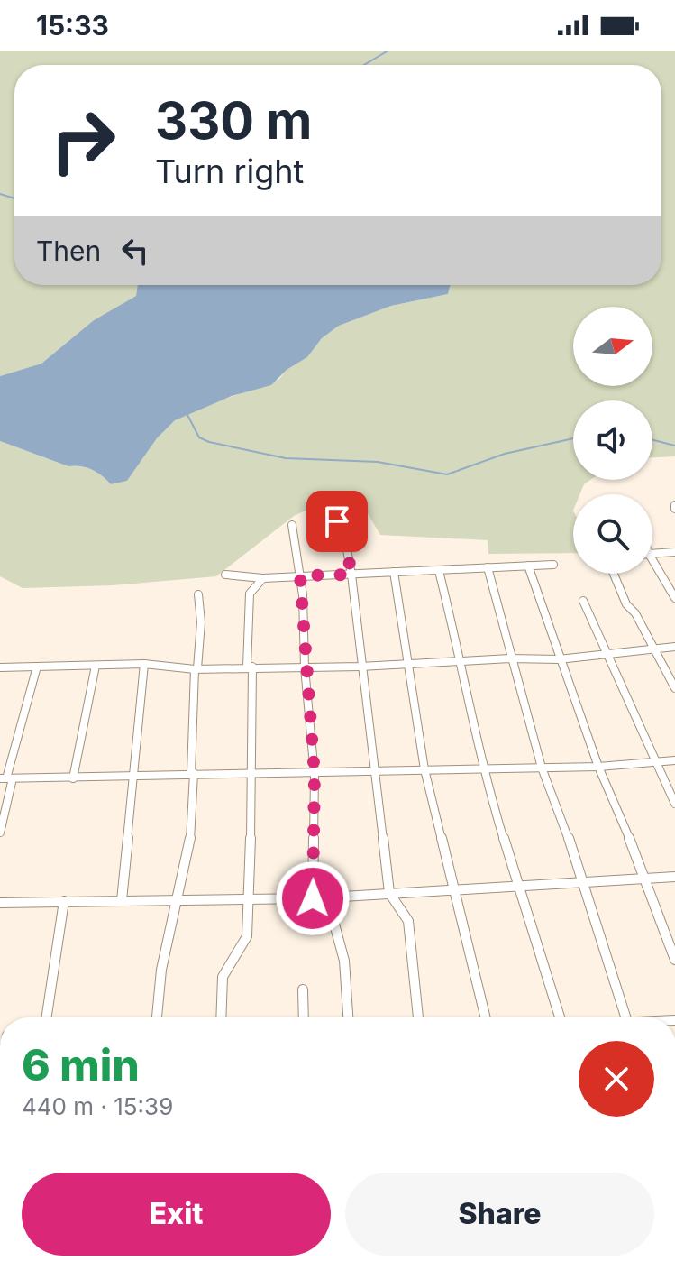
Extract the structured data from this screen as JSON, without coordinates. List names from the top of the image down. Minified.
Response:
{"north":"right","page":{"status":"15:33","turn":["330 m","Turn right"],"then":"Then","heading":["6 min","440 m · 15:39"],"buttons":["Exit","Share"]}}
